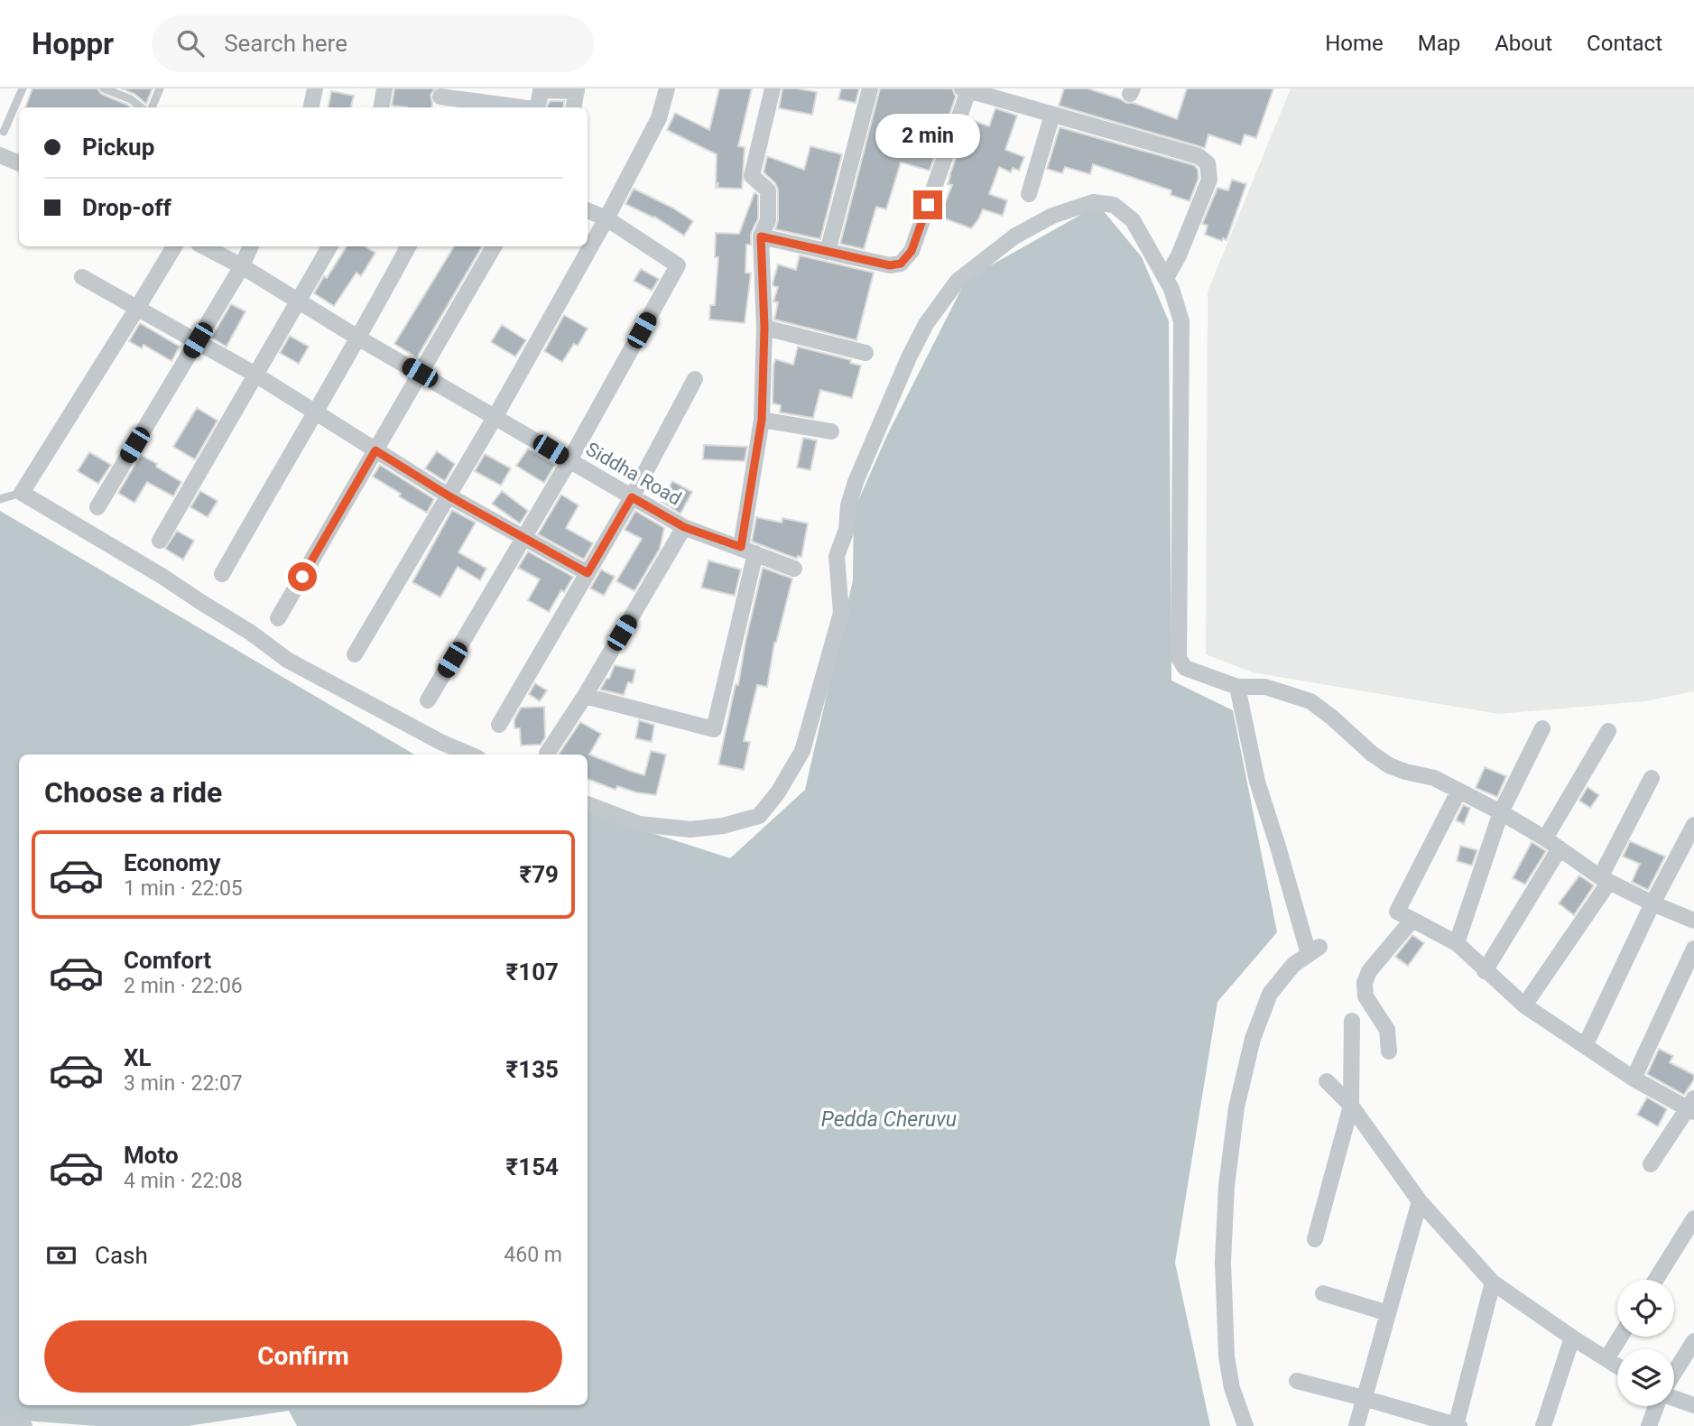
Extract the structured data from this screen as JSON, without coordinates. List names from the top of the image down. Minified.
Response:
{"streets":{"street":["Siddha Road"]},"water":["Pedda Cheruvu"],"page":{"header":"Hoppr","search":"Search here","nav":["Home","Map","About","Contact"],"banner":["Pickup","Drop-off"],"bubble":"2 min","heading":"Choose a ride","list":[{"name":"Economy","note":"1 min · 22:05","value":"₹79"},{"name":"Comfort","note":"2 min · 22:06","value":"₹107"},{"name":"XL","note":"3 min · 22:07","value":"₹135"},{"name":"Moto","note":"4 min · 22:08","value":"₹154"}],"pay":["Cash","460 m"],"buttons":"Confirm"}}
